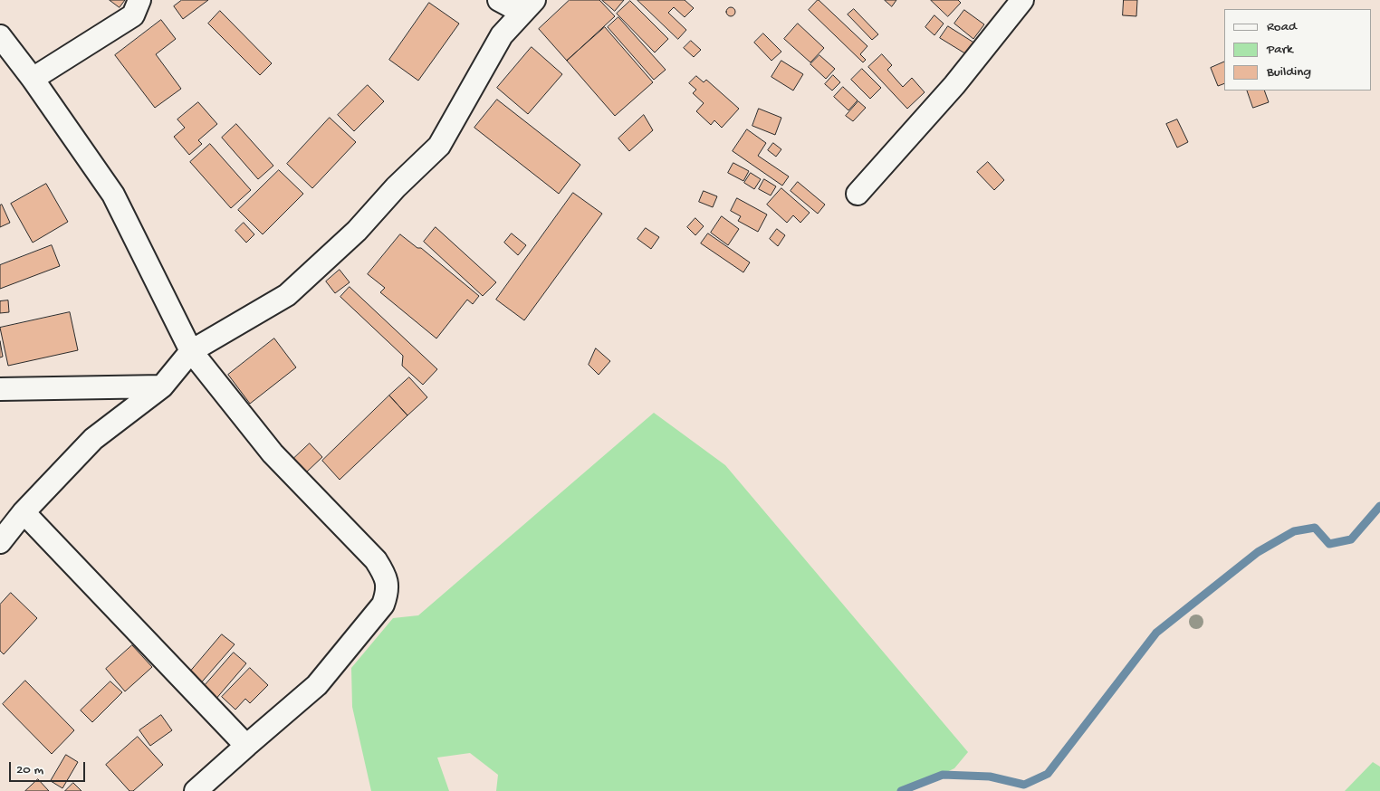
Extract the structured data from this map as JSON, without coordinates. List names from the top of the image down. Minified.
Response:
{"legend":["Road","Park","Building"],"scale_bar":"20 m"}
